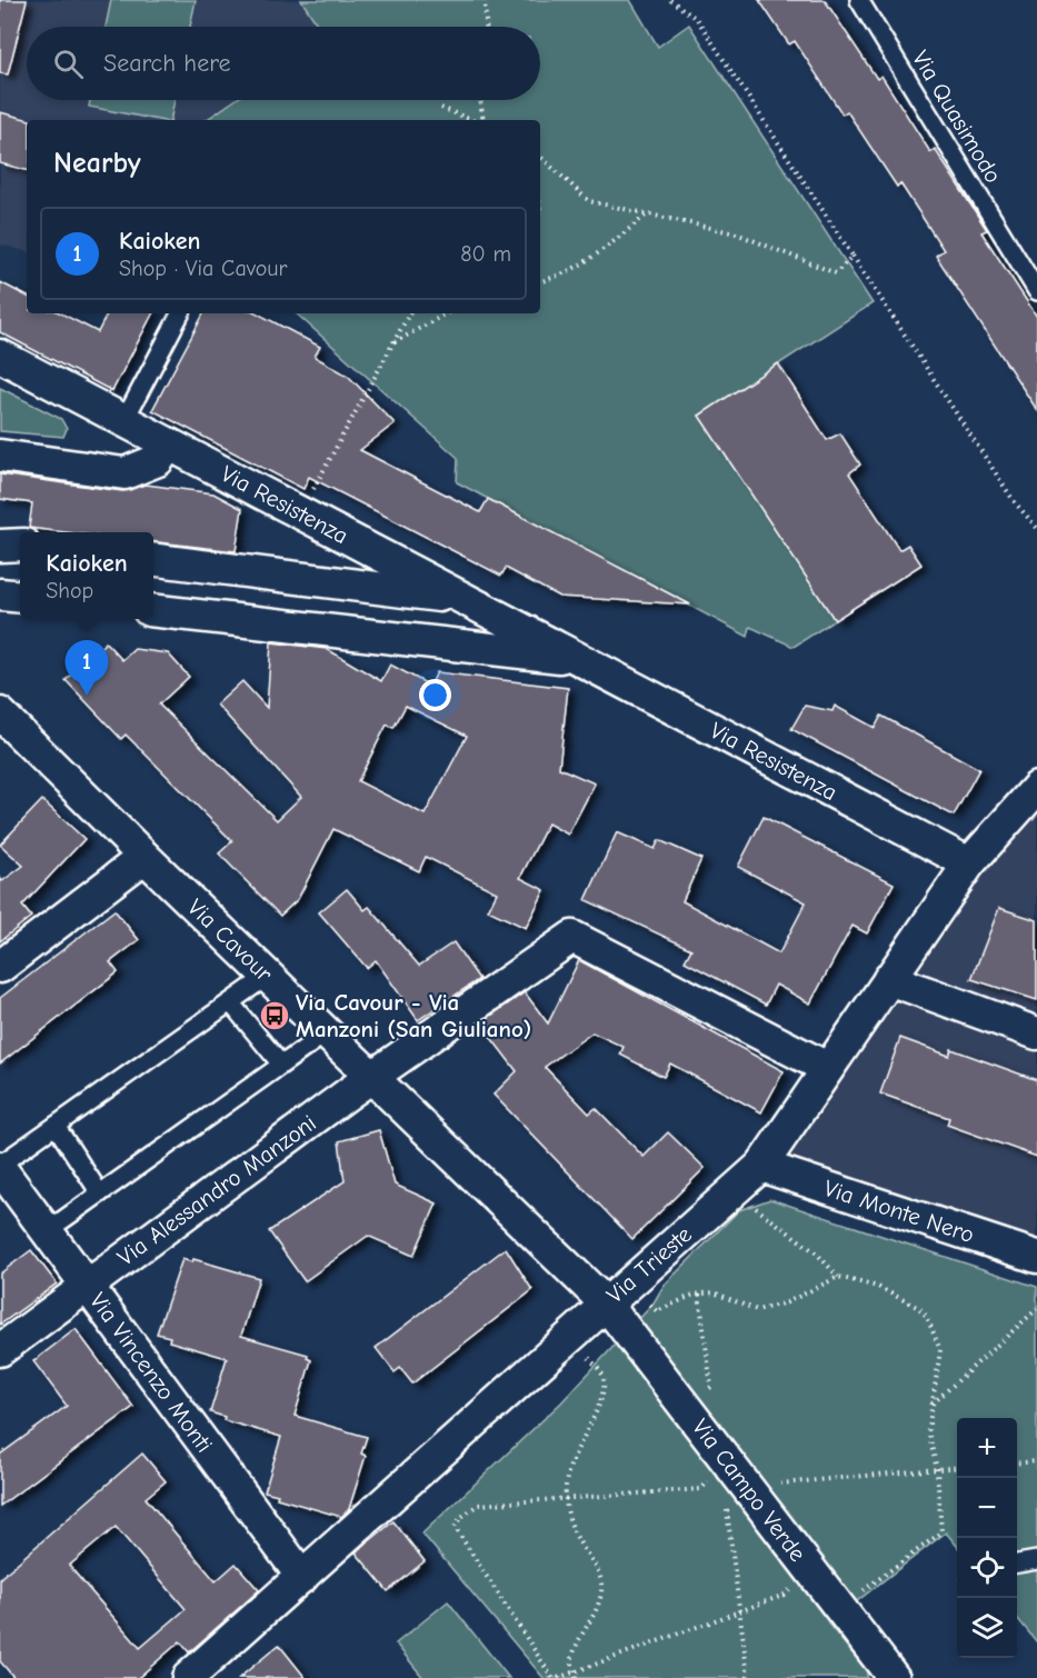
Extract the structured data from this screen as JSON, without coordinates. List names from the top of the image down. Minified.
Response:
{"streets":{"street":["Via Resistenza","Via Cavour","Via Alessandro Manzoni","Via Monte Nero","Via Trieste","Via Vincenzo Monti","Via Campo Verde"],"lane":["Via Quasimodo"]},"crossings":[["Via Resistenza","Via Trieste"],["Via Cavour","Via Alessandro Manzoni"],["Via Cavour","Via Trieste"],["Via Cavour","Via Campo Verde"],["Via Alessandro Manzoni","Via Trieste"],["Via Alessandro Manzoni","Via Vincenzo Monti"],["Via Monte Nero","Via Trieste"],["Via Trieste","Via Vincenzo Monti"],["Via Trieste","Via Campo Verde"]],"places":{"bus stop":["Via Cavour - Via Manzoni (San Giuliano)"]},"page":{"search":"Search here","heading":"Nearby","list":[{"mark":"1","name":"Kaioken","note":"Shop · Via Cavour","value":"80 m"}],"popup":["Kaioken","Shop"],"pins":"1","map_buttons":["+","−"]}}
